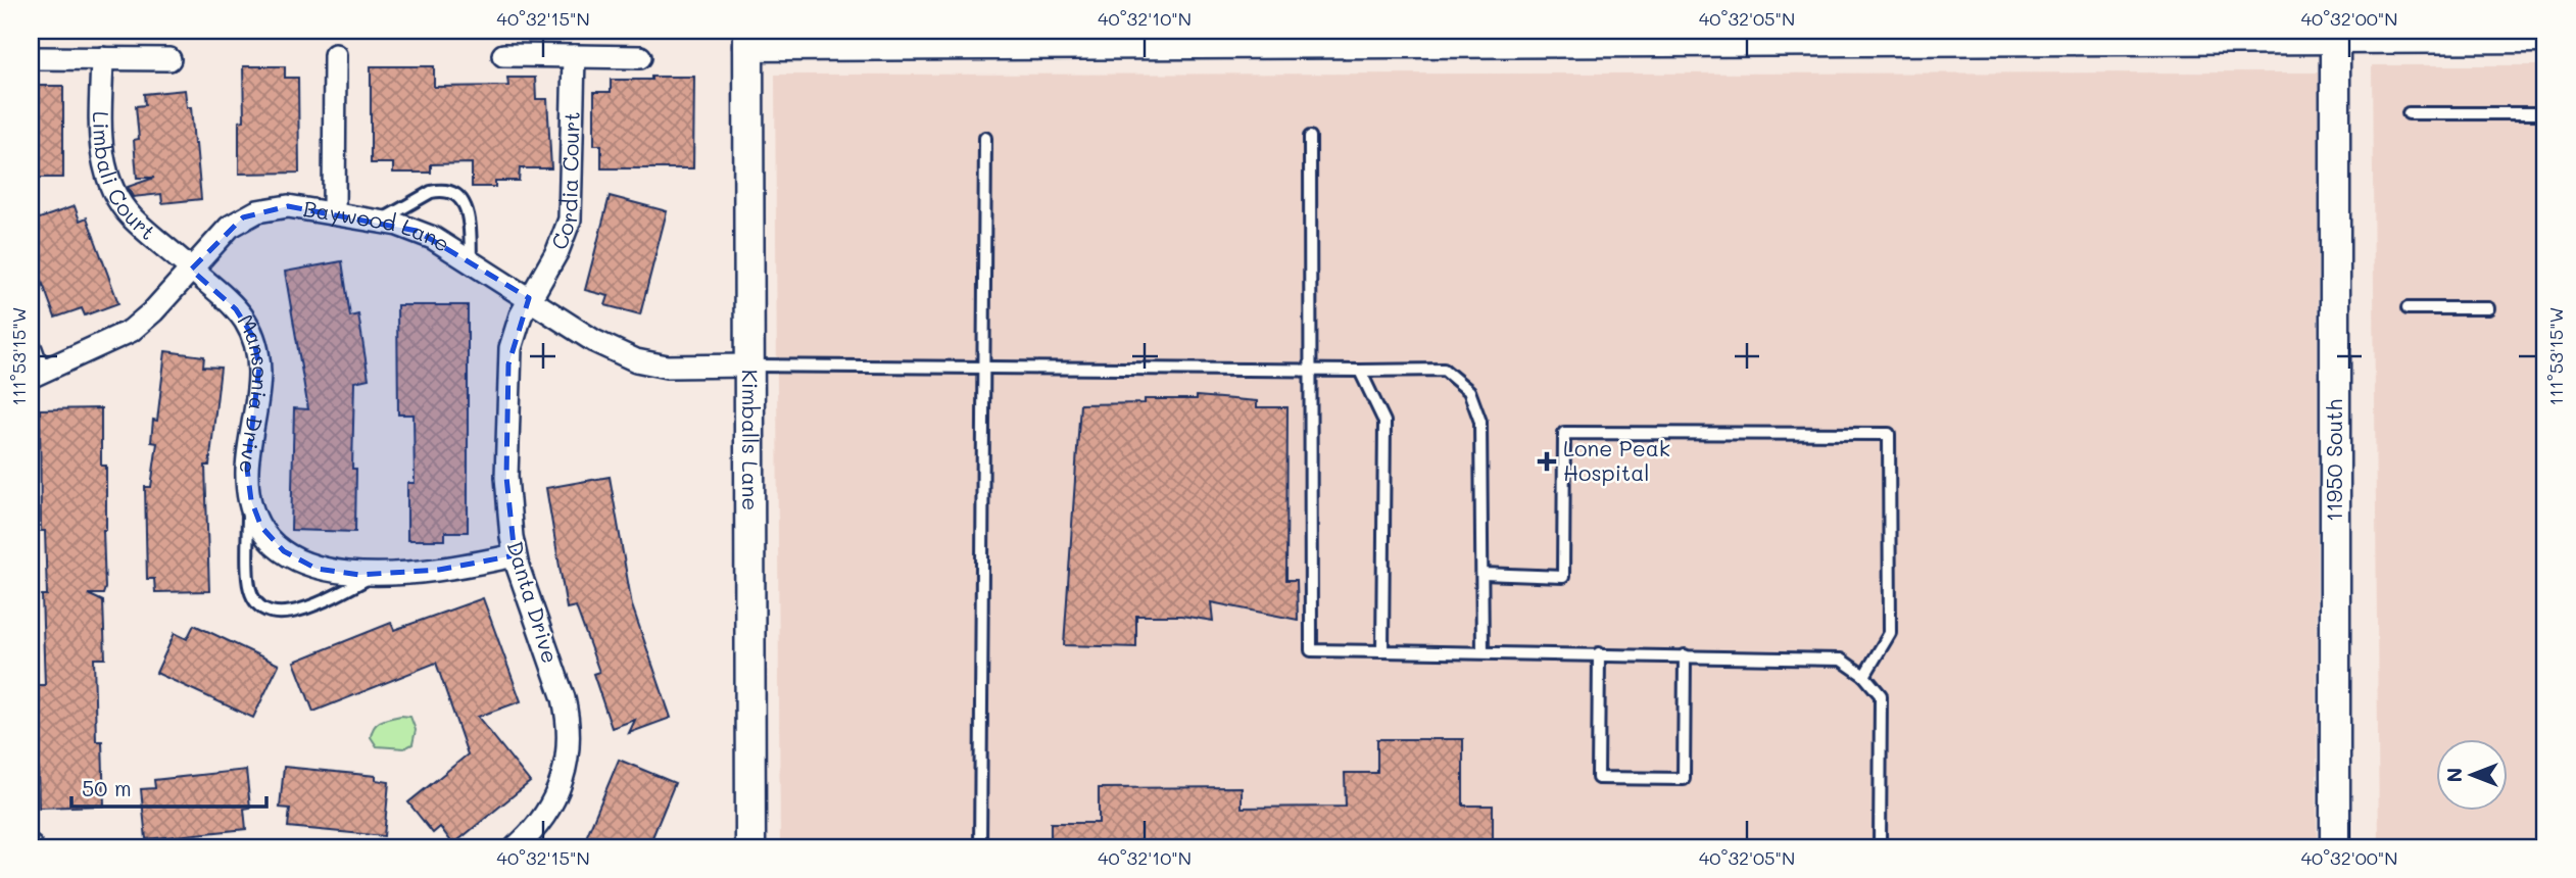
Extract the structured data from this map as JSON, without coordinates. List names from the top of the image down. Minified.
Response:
{"streets":{"street":["Limbali Court","Cordia Court","Baywood Lane","Mansonia Drive","Kimballs Lane","11950 South","Danta Drive"]},"crossings":[["Limbali Court","Baywood Lane"],["Limbali Court","Mansonia Drive"],["Cordia Court","Baywood Lane"],["Cordia Court","Danta Drive"],["Baywood Lane","Mansonia Drive"],["Baywood Lane","Kimballs Lane"],["Baywood Lane","Danta Drive"],["Mansonia Drive","Danta Drive"]],"places":{"health":["Lone Peak Hospital"]},"scale_bar":"50 m","north":"left","coordinates":["40°32'15\"N","40°32'10\"N","40°32'05\"N","40°32'00\"N","111°53'15\"W"]}
